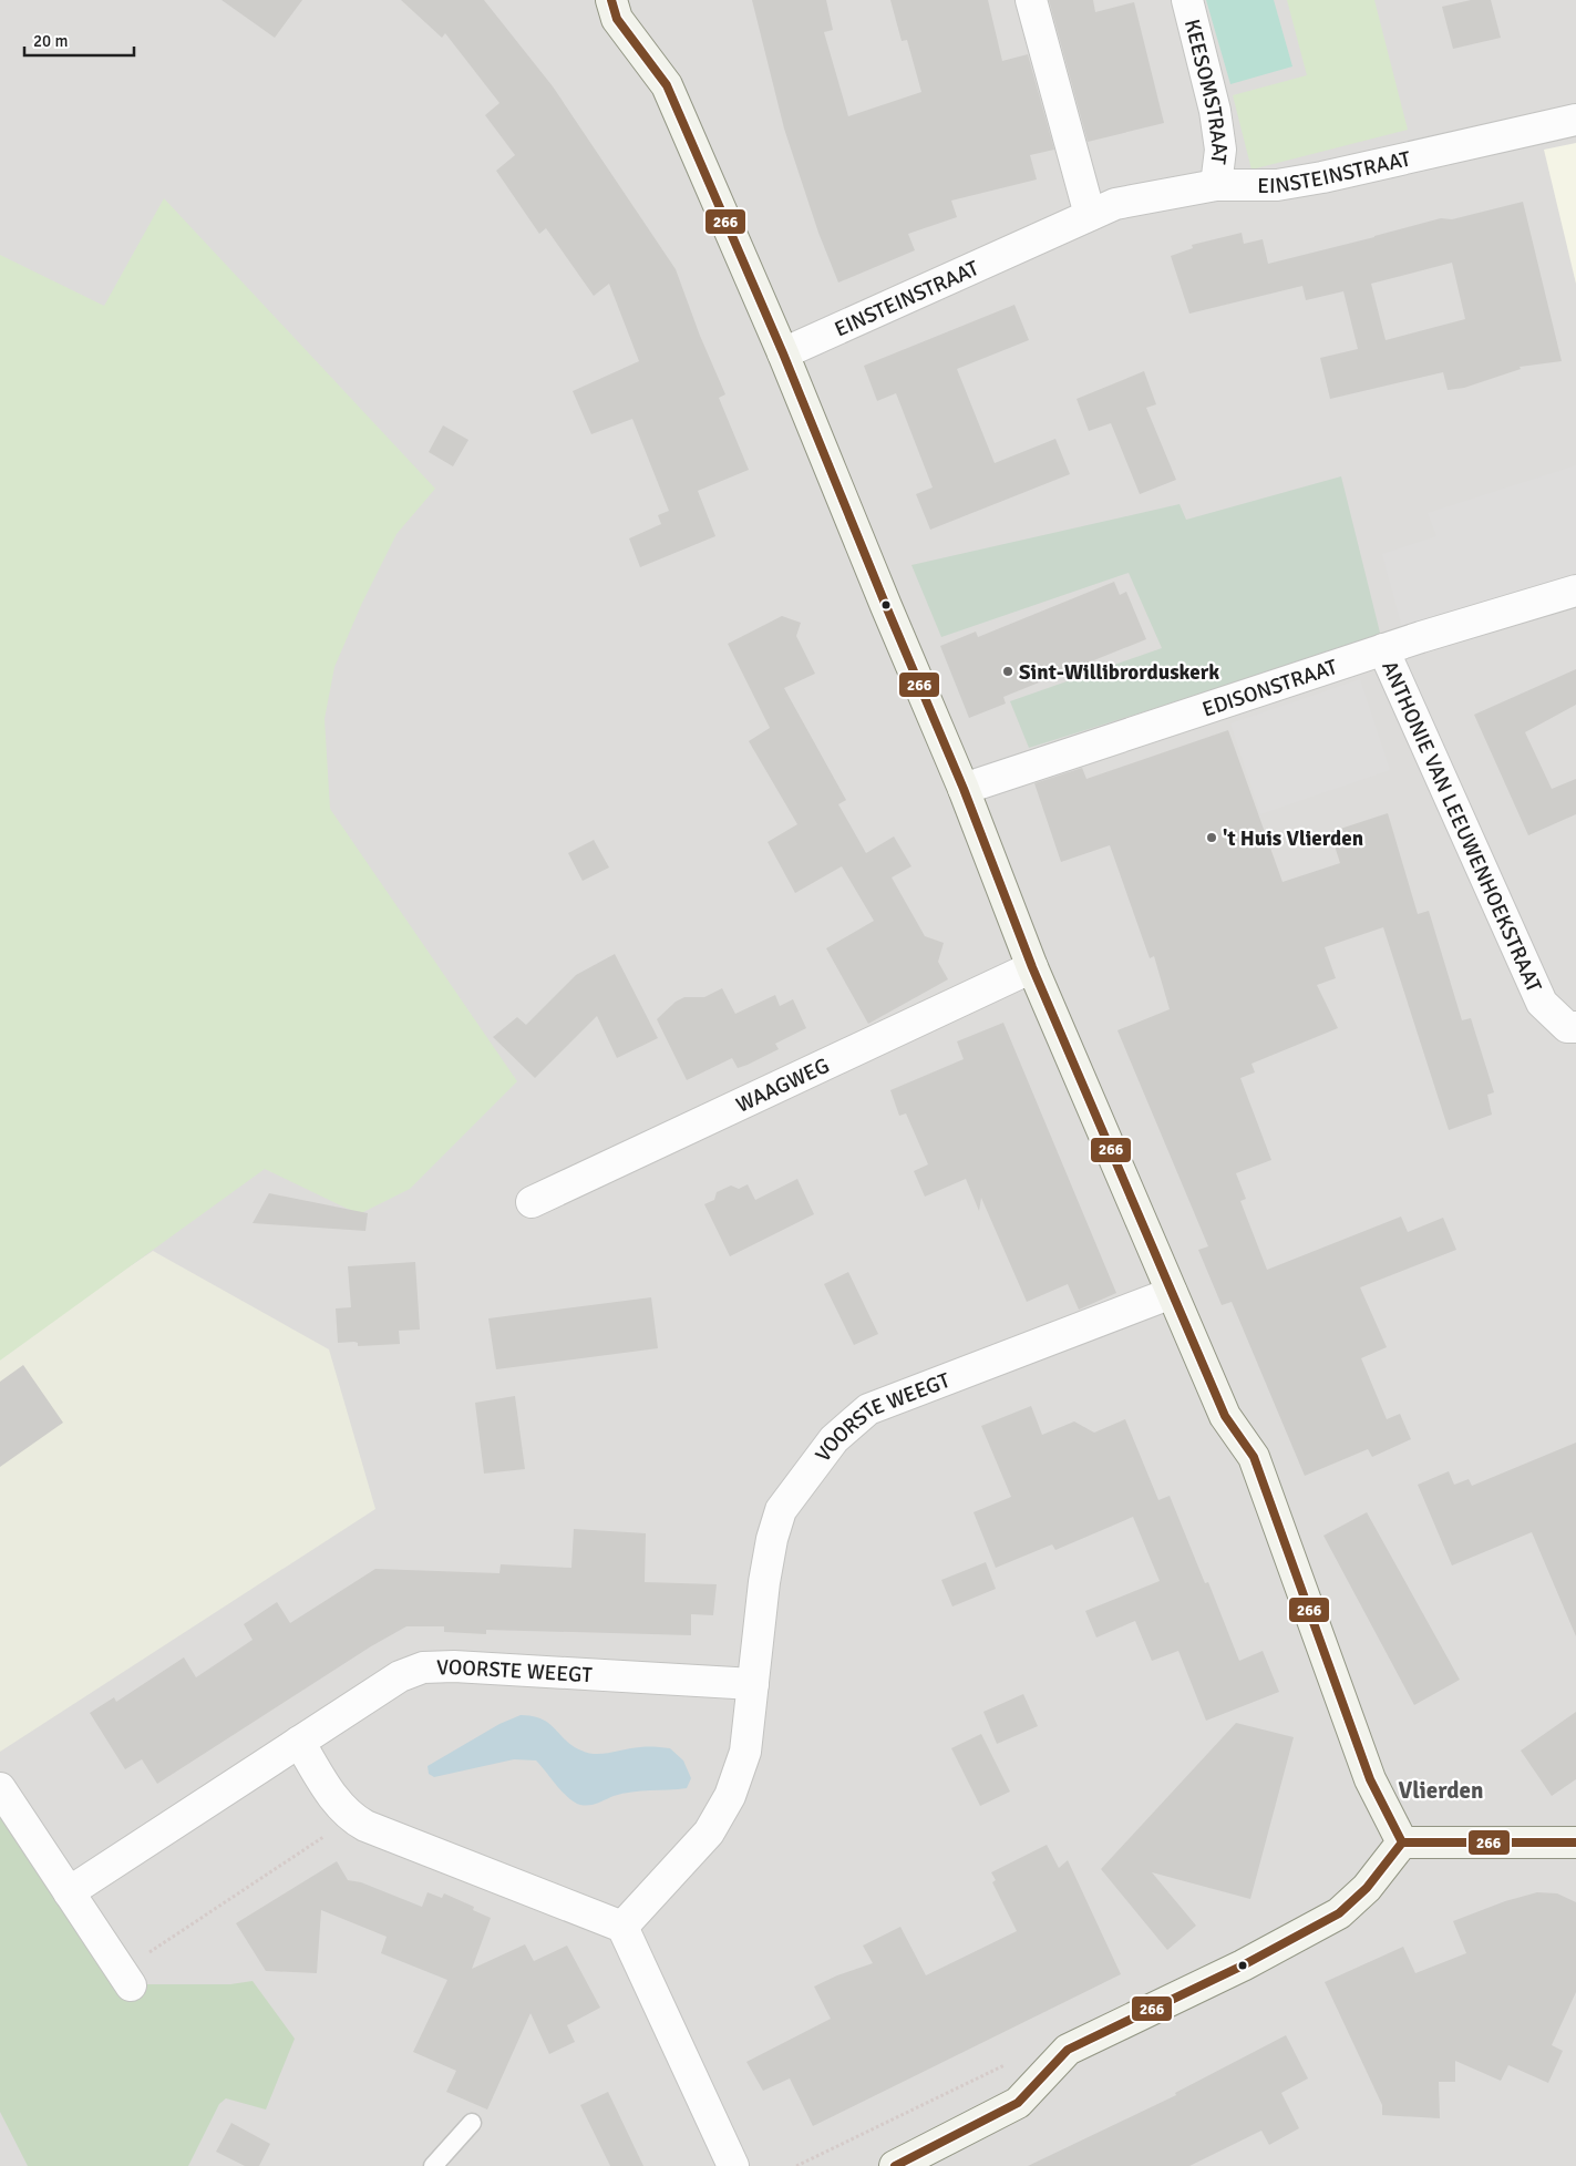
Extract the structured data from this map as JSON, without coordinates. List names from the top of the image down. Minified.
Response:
{"streets":{"street":["KEESOMSTRAAT","EINSTEINSTRAAT","EDISONSTRAAT","ANTHONIE VAN LEEUWENHOEKSTRAAT","WAAGWEG","VOORSTE WEEGT"]},"crossings":[["KEESOMSTRAAT","EINSTEINSTRAAT"],["EDISONSTRAAT","ANTHONIE VAN LEEUWENHOEKSTRAAT"]],"districts":["Vlierden"],"places":["Sint-Willibrorduskerk","'t Huis Vlierden"],"lines":["transit line 266"],"scale_bar":"20 m"}
